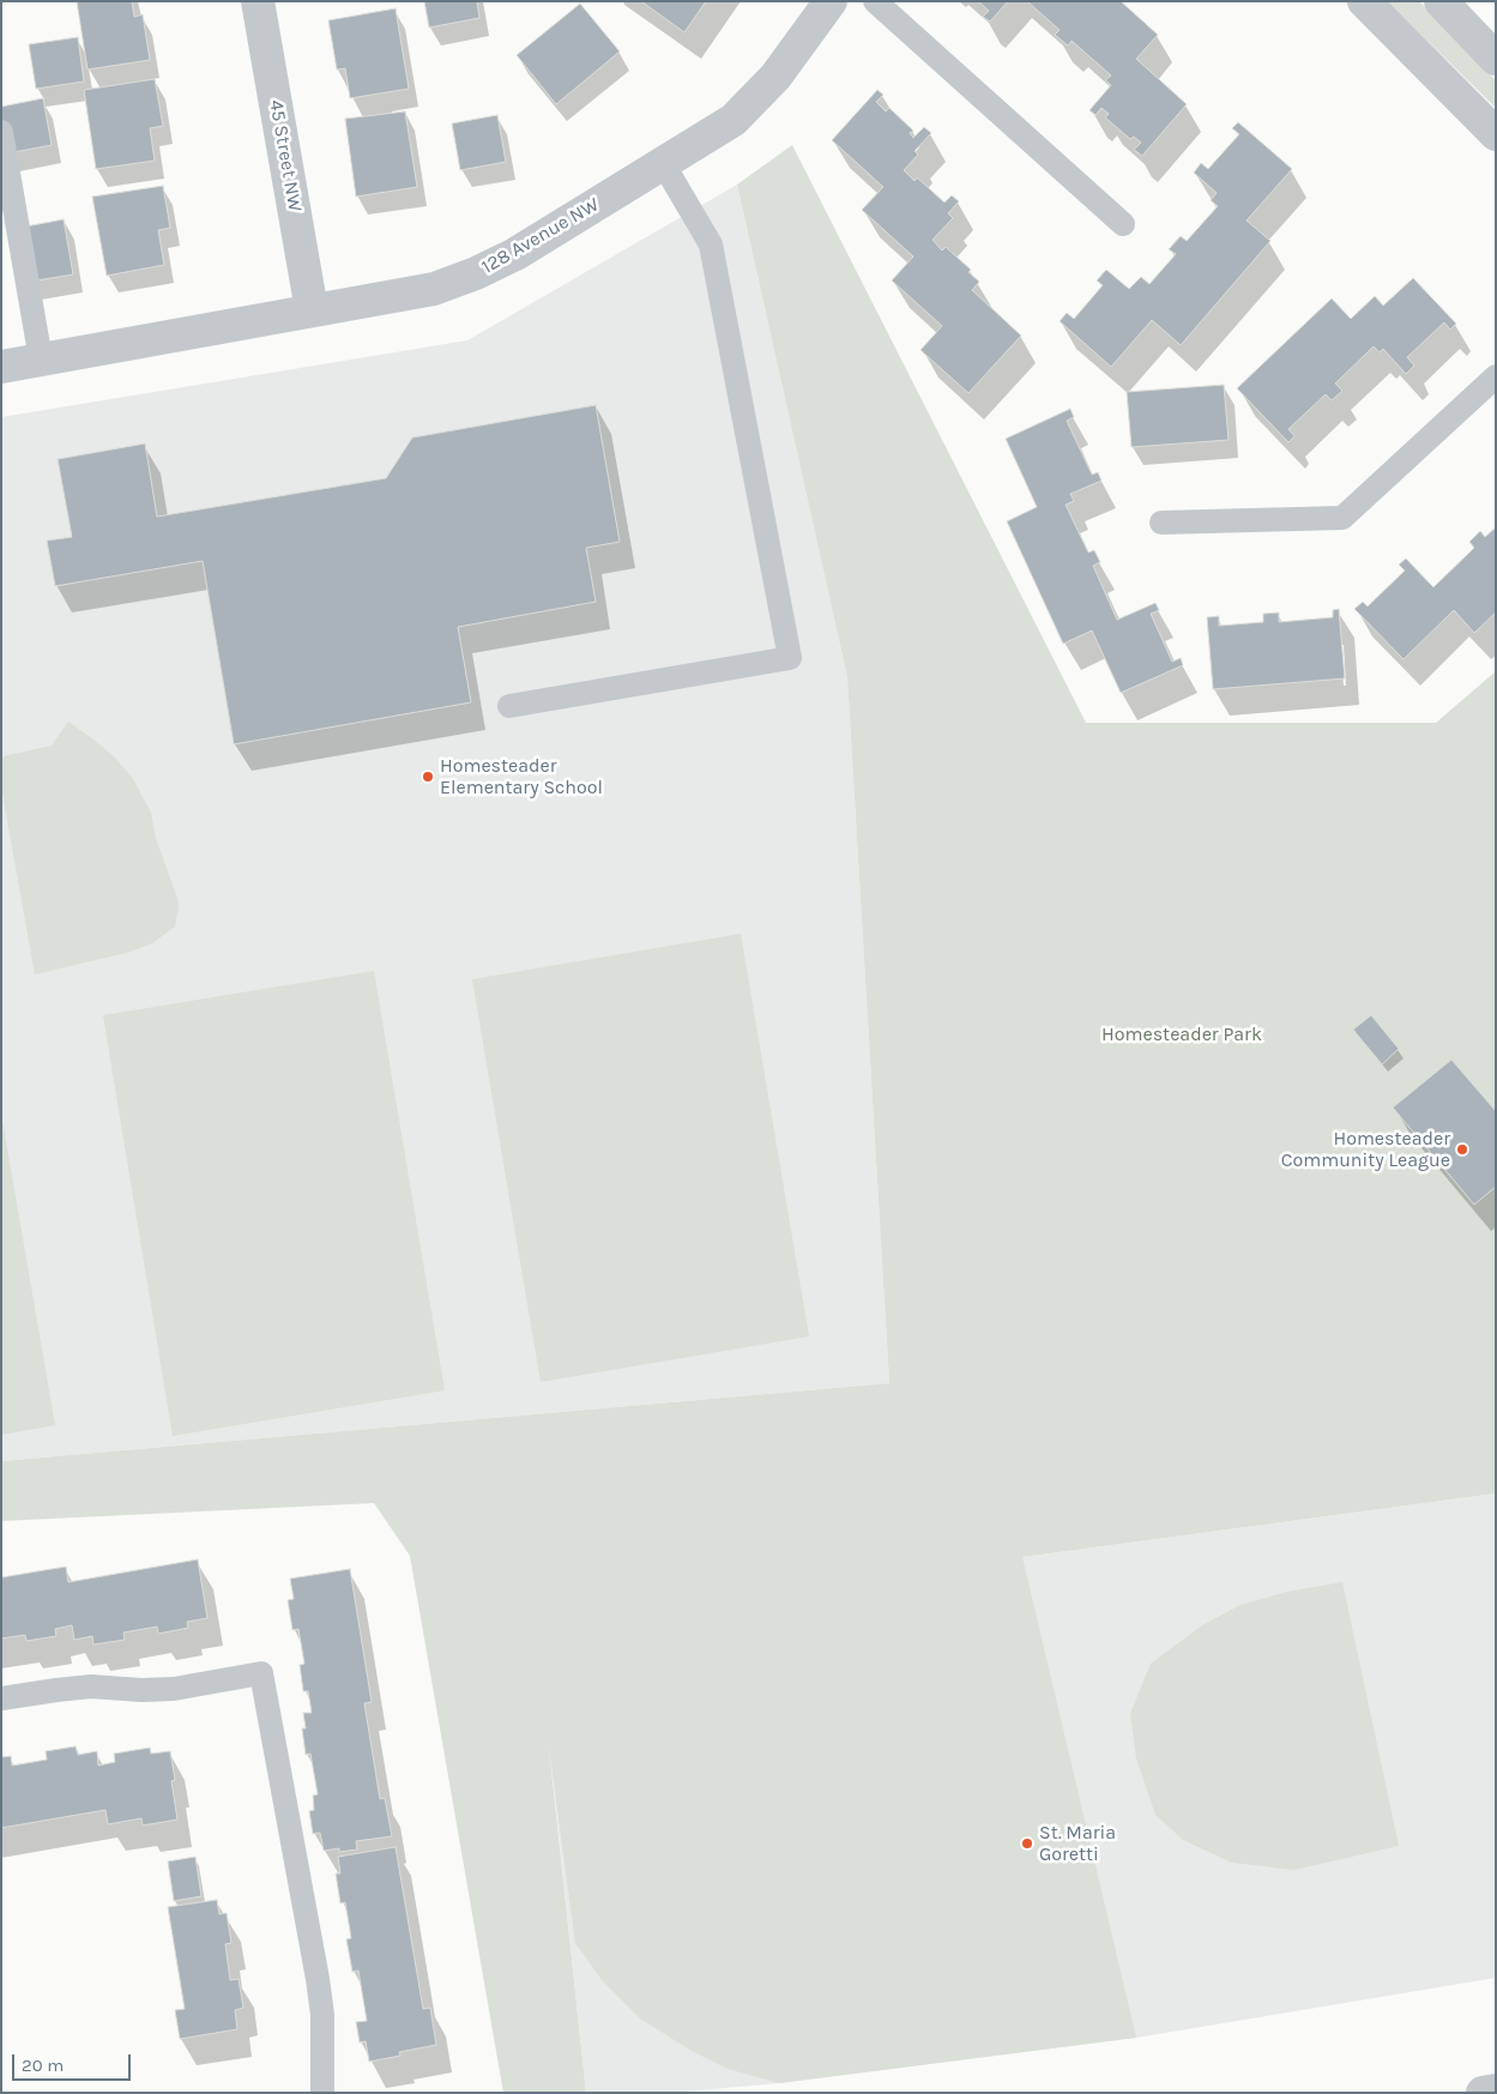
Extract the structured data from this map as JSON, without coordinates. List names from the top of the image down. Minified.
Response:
{"streets":{"street":["45 Street NW","128 Avenue NW"]},"crossings":[["45 Street NW","128 Avenue NW"]],"parks":["Homesteader Park"],"places":["Homesteader Elementary School","Homesteader Community League","St. Maria Goretti"],"scale_bar":"20 m"}
